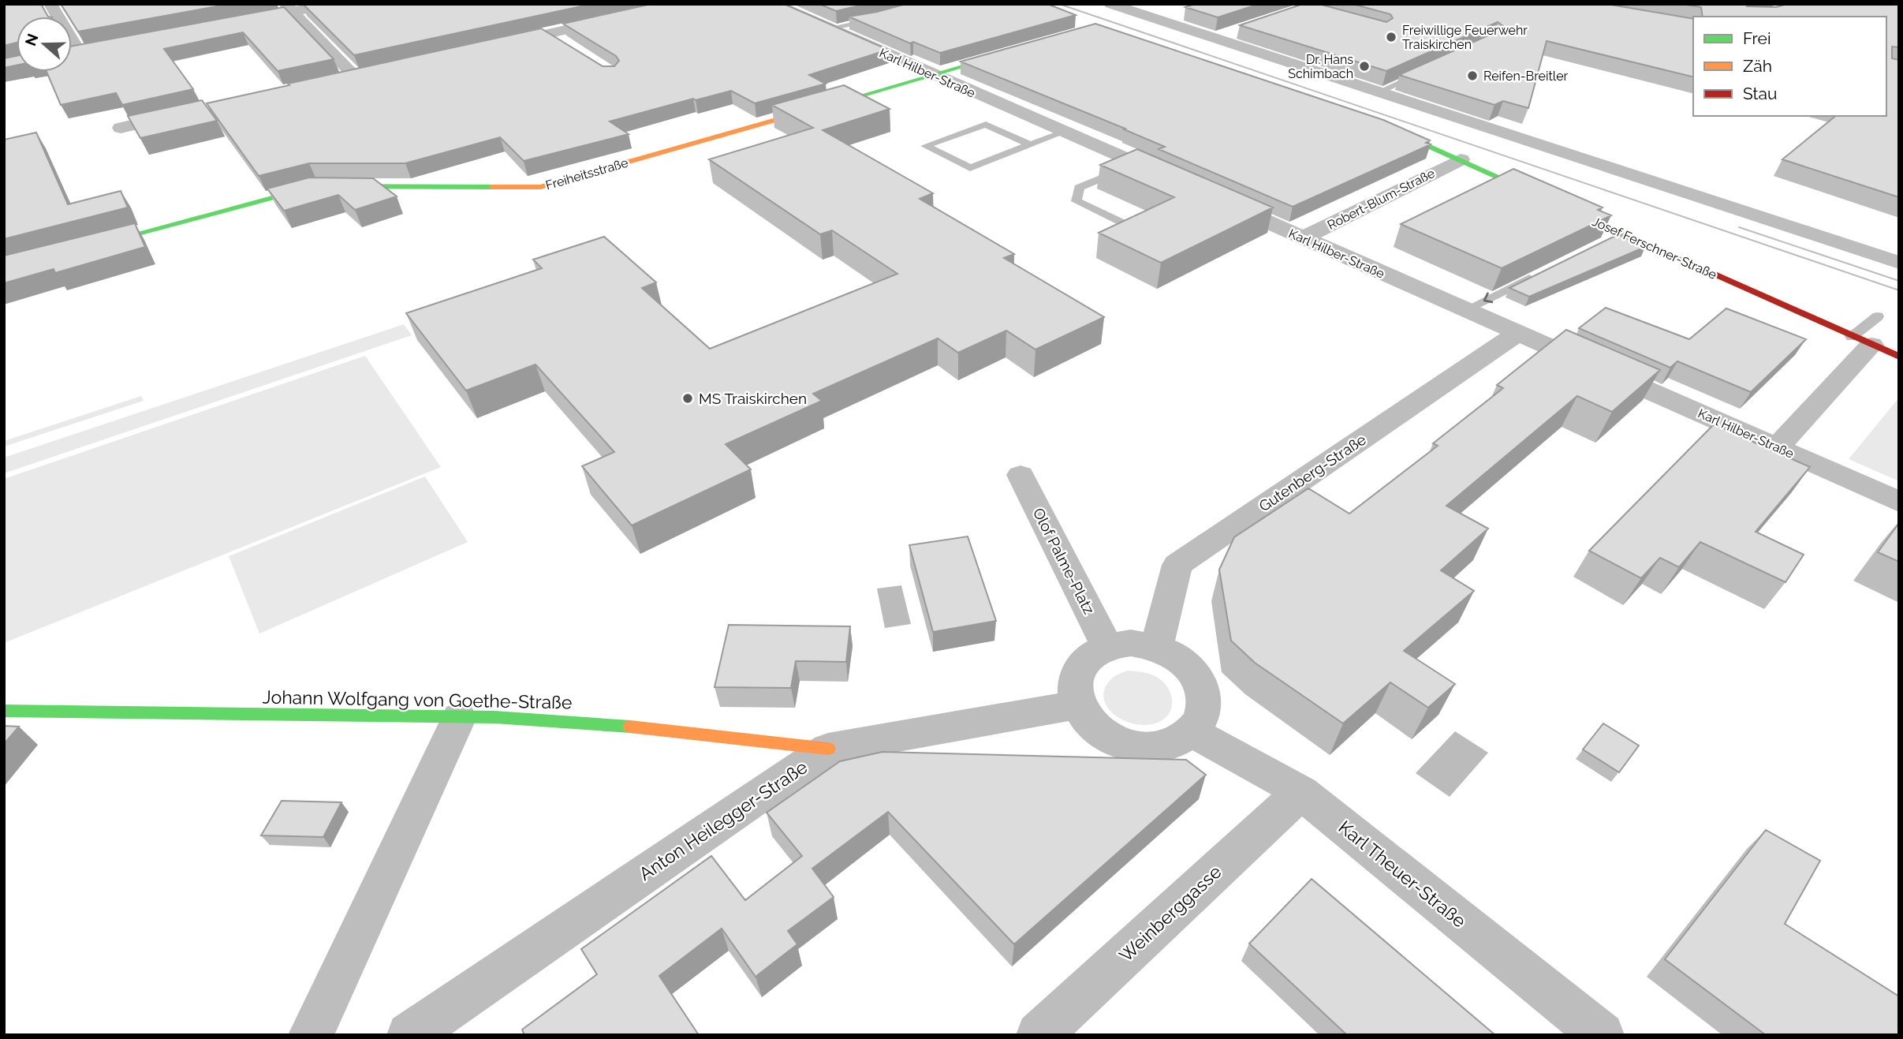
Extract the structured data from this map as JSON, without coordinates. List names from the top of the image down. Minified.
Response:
{"streets":{"street":["Karl Hilber-Straße","Freiheitsstraße","Robert-Blum-Straße","Josef Ferschner-Straße","Gutenberg-Straße","Olof Palme-Platz","Johann Wolfgang von Goethe-Straße","Anton Heilegger-Straße","Karl Theuer-Straße","Weinberggasse"]},"crossings":[["Karl Hilber-Straße","Freiheitsstraße"],["Karl Hilber-Straße","Robert-Blum-Straße"],["Karl Hilber-Straße","Gutenberg-Straße"],["Robert-Blum-Straße","Josef Ferschner-Straße"],["Gutenberg-Straße","Olof Palme-Platz"],["Gutenberg-Straße","Anton Heilegger-Straße"],["Gutenberg-Straße","Karl Theuer-Straße"],["Olof Palme-Platz","Anton Heilegger-Straße"],["Olof Palme-Platz","Karl Theuer-Straße"],["Johann Wolfgang von Goethe-Straße","Anton Heilegger-Straße"],["Anton Heilegger-Straße","Karl Theuer-Straße"],["Karl Theuer-Straße","Weinberggasse"]],"places":["Freiwillige Feuerwehr Traiskirchen","Dr. Hans Schimbach","Reifen-Breitler","MS Traiskirchen"],"legend":["Frei","Zäh","Stau"],"north":"left"}
